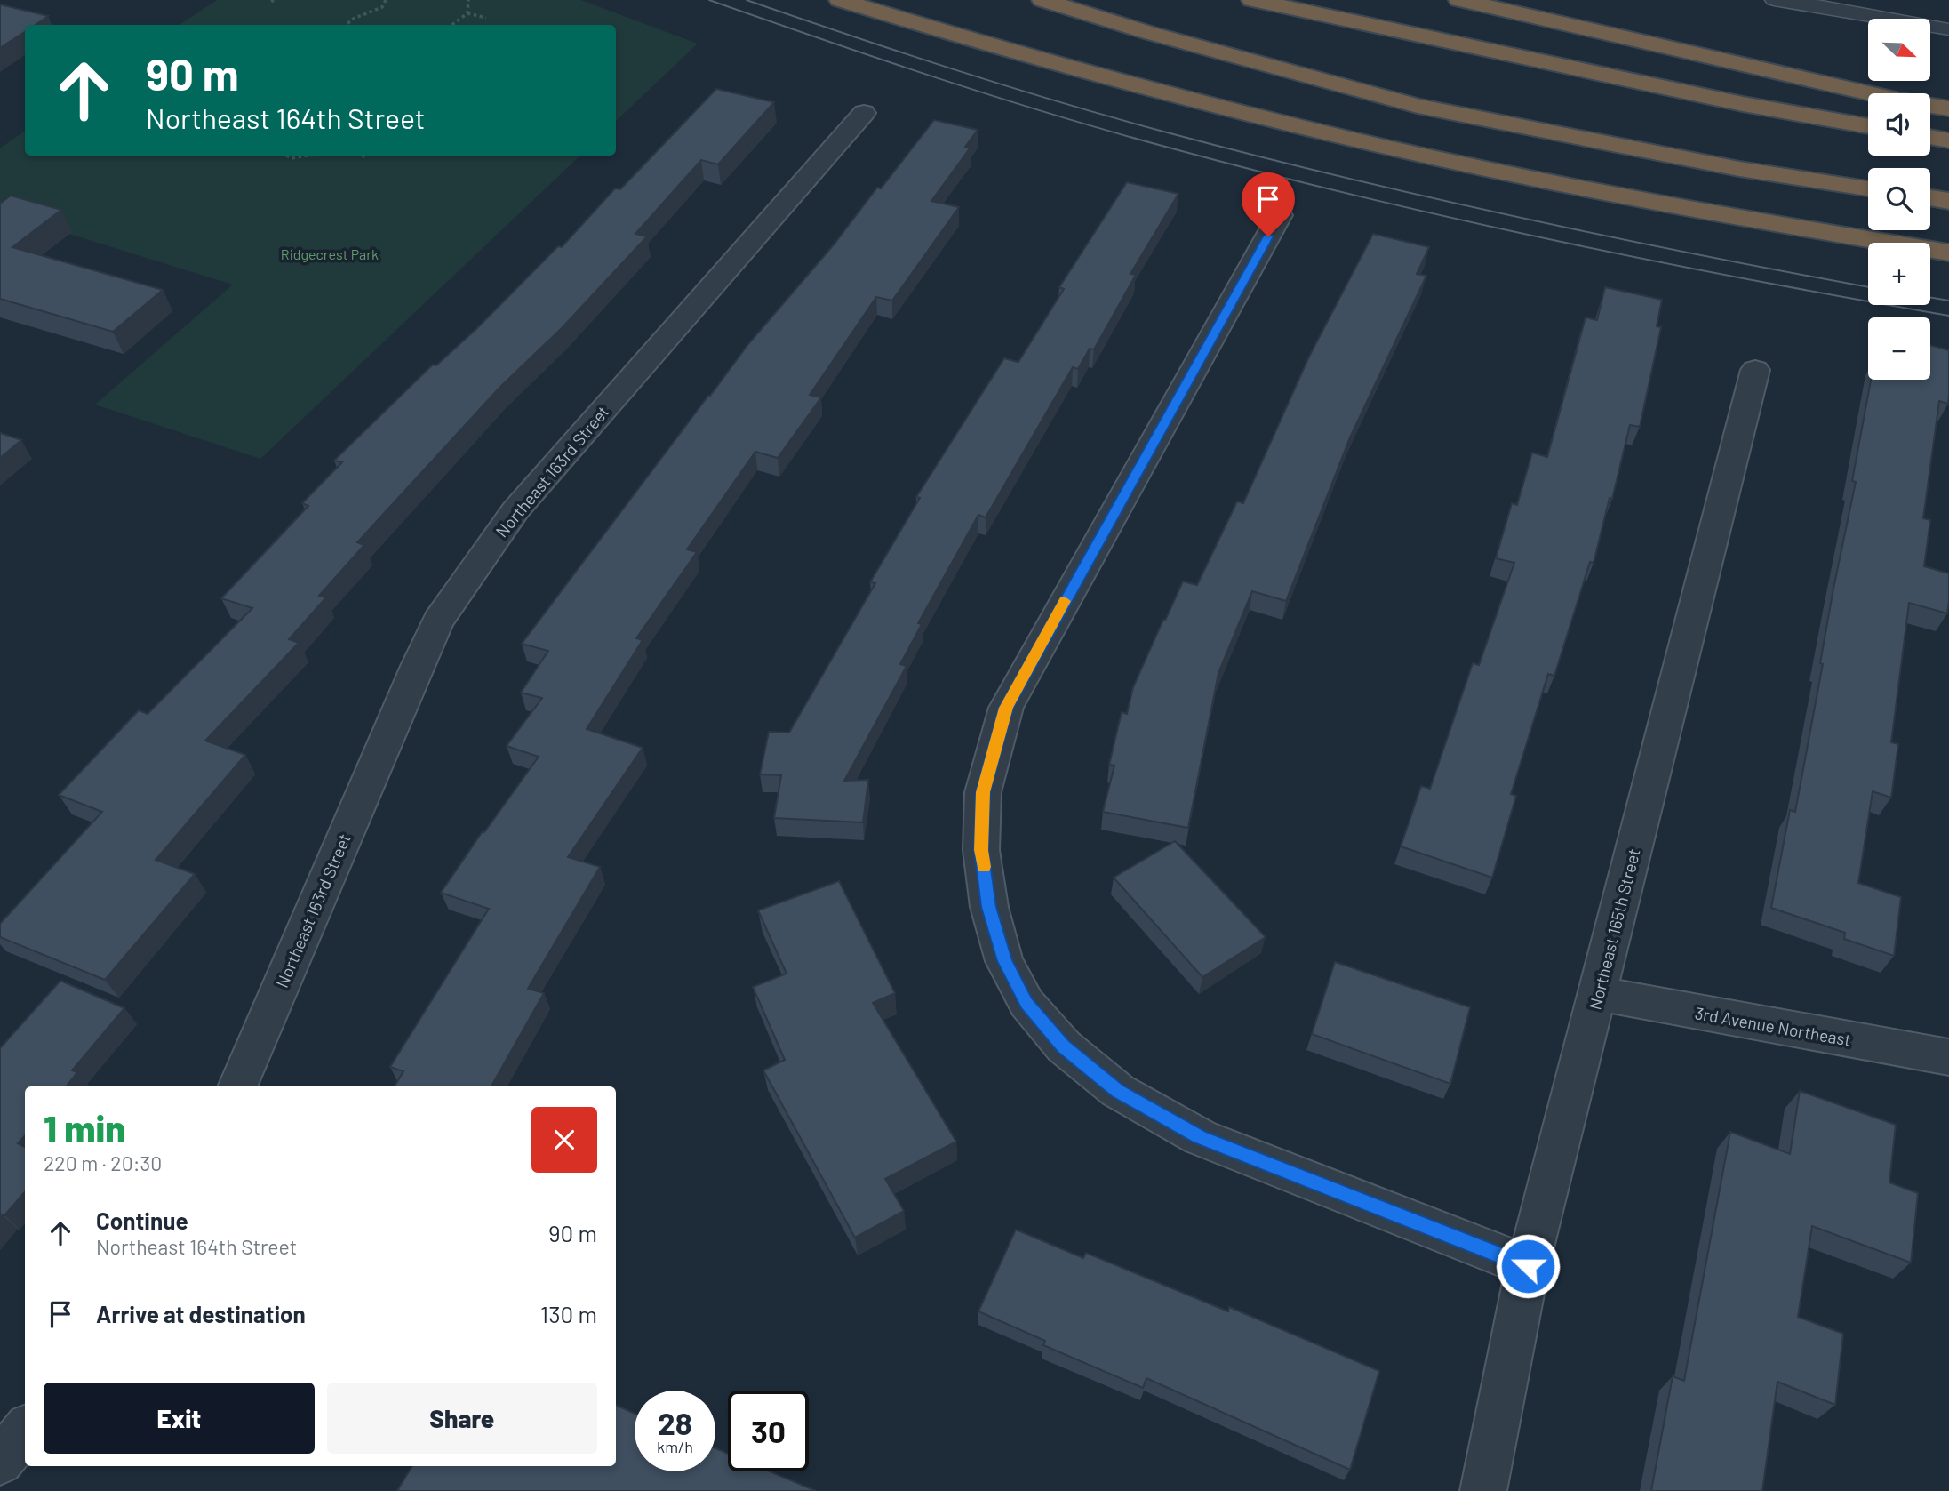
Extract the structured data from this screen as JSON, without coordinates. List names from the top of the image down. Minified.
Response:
{"streets":{"street":["Northeast 163rd Street","Northeast 165th Street","3rd Avenue Northeast"]},"crossings":[["Northeast 165th Street","3rd Avenue Northeast"]],"parks":["Ridgecrest Park"],"north":"bottom right","page":{"map_buttons":["+","−"],"turn":["90 m","Northeast 164th Street"],"heading":["1 min","220 m · 20:30"],"list":[{"name":"Continue","note":"Northeast 164th Street","value":"90 m"},{"name":"Arrive at destination","value":"130 m"}],"buttons":["Exit","Share"],"speed":"28 km/h","limit":"30"}}
